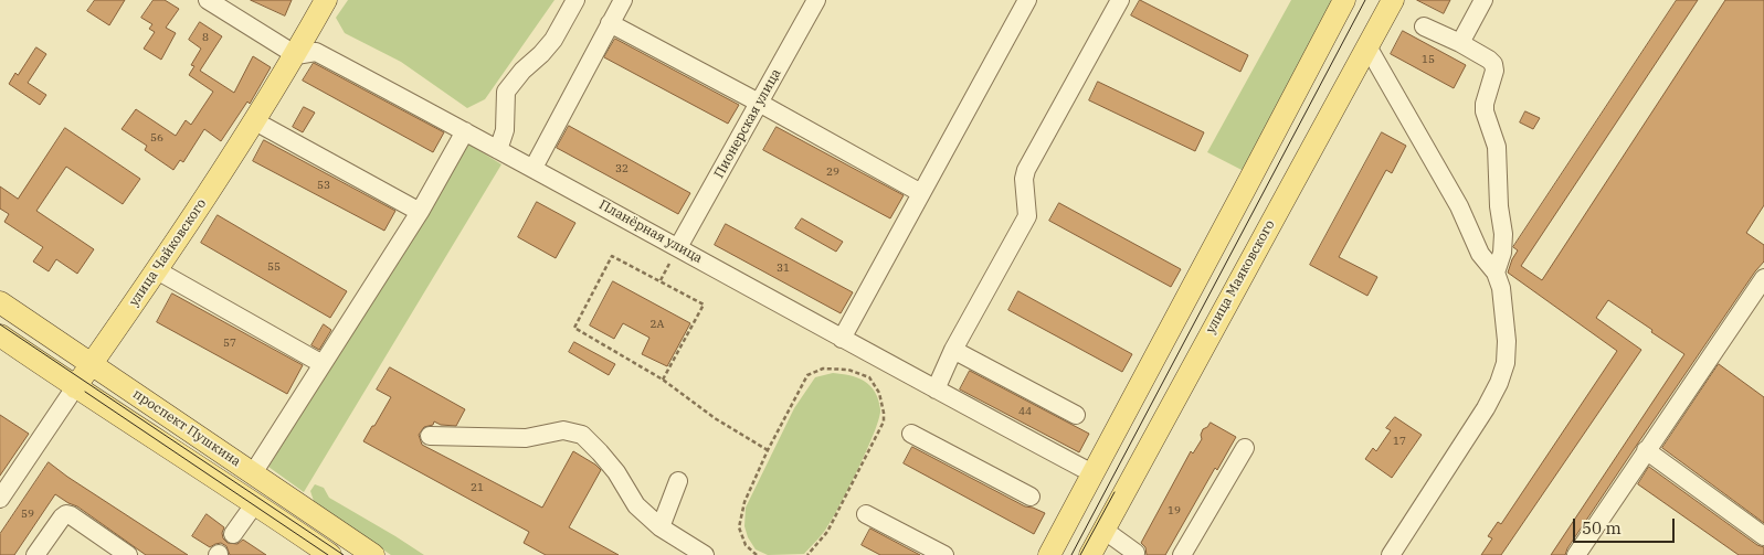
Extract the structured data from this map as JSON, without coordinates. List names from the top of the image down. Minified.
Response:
{"streets":{"main road":["улица Чайковского","улица Маяковского","проспект Пушкина"],"street":["Пионерская улица","Планёрная улица"]},"crossings":[["Пионерская улица","Планёрная улица"],["Планёрная улица","улица Чайковского"],["улица Чайковского","проспект Пушкина"]],"house_numbers":["8","15","56","32","29","53","55","31","2А","57","44","17","21","19","59"],"scale_bar":"50 m"}
